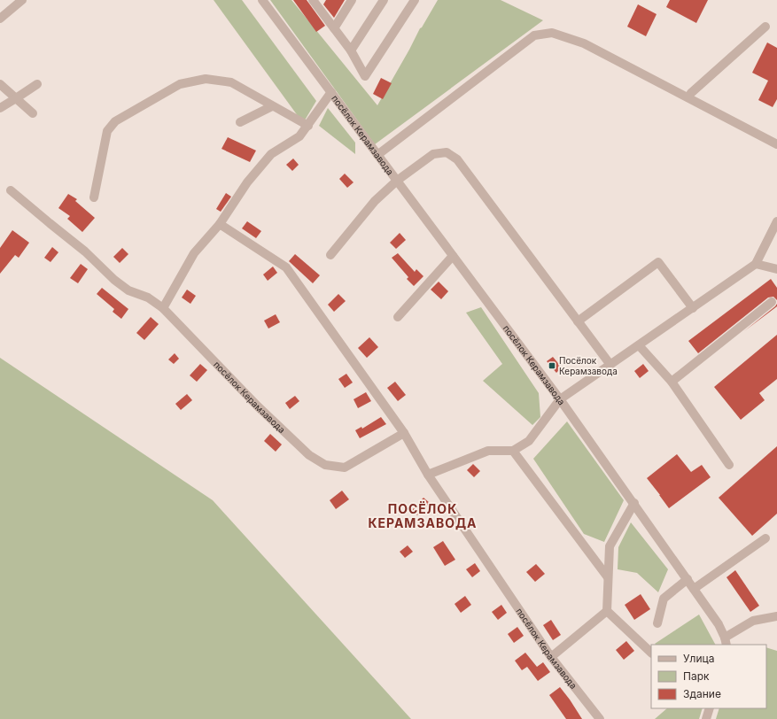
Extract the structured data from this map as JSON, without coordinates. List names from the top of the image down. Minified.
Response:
{"streets":{"street":["посёлок Керамзавода"]},"districts":["ПОСЁЛОК КЕРАМЗАВОДА"],"places":{"transit":["Посёлок Керамзавода"]},"legend":["Улица","Парк","Здание"]}
